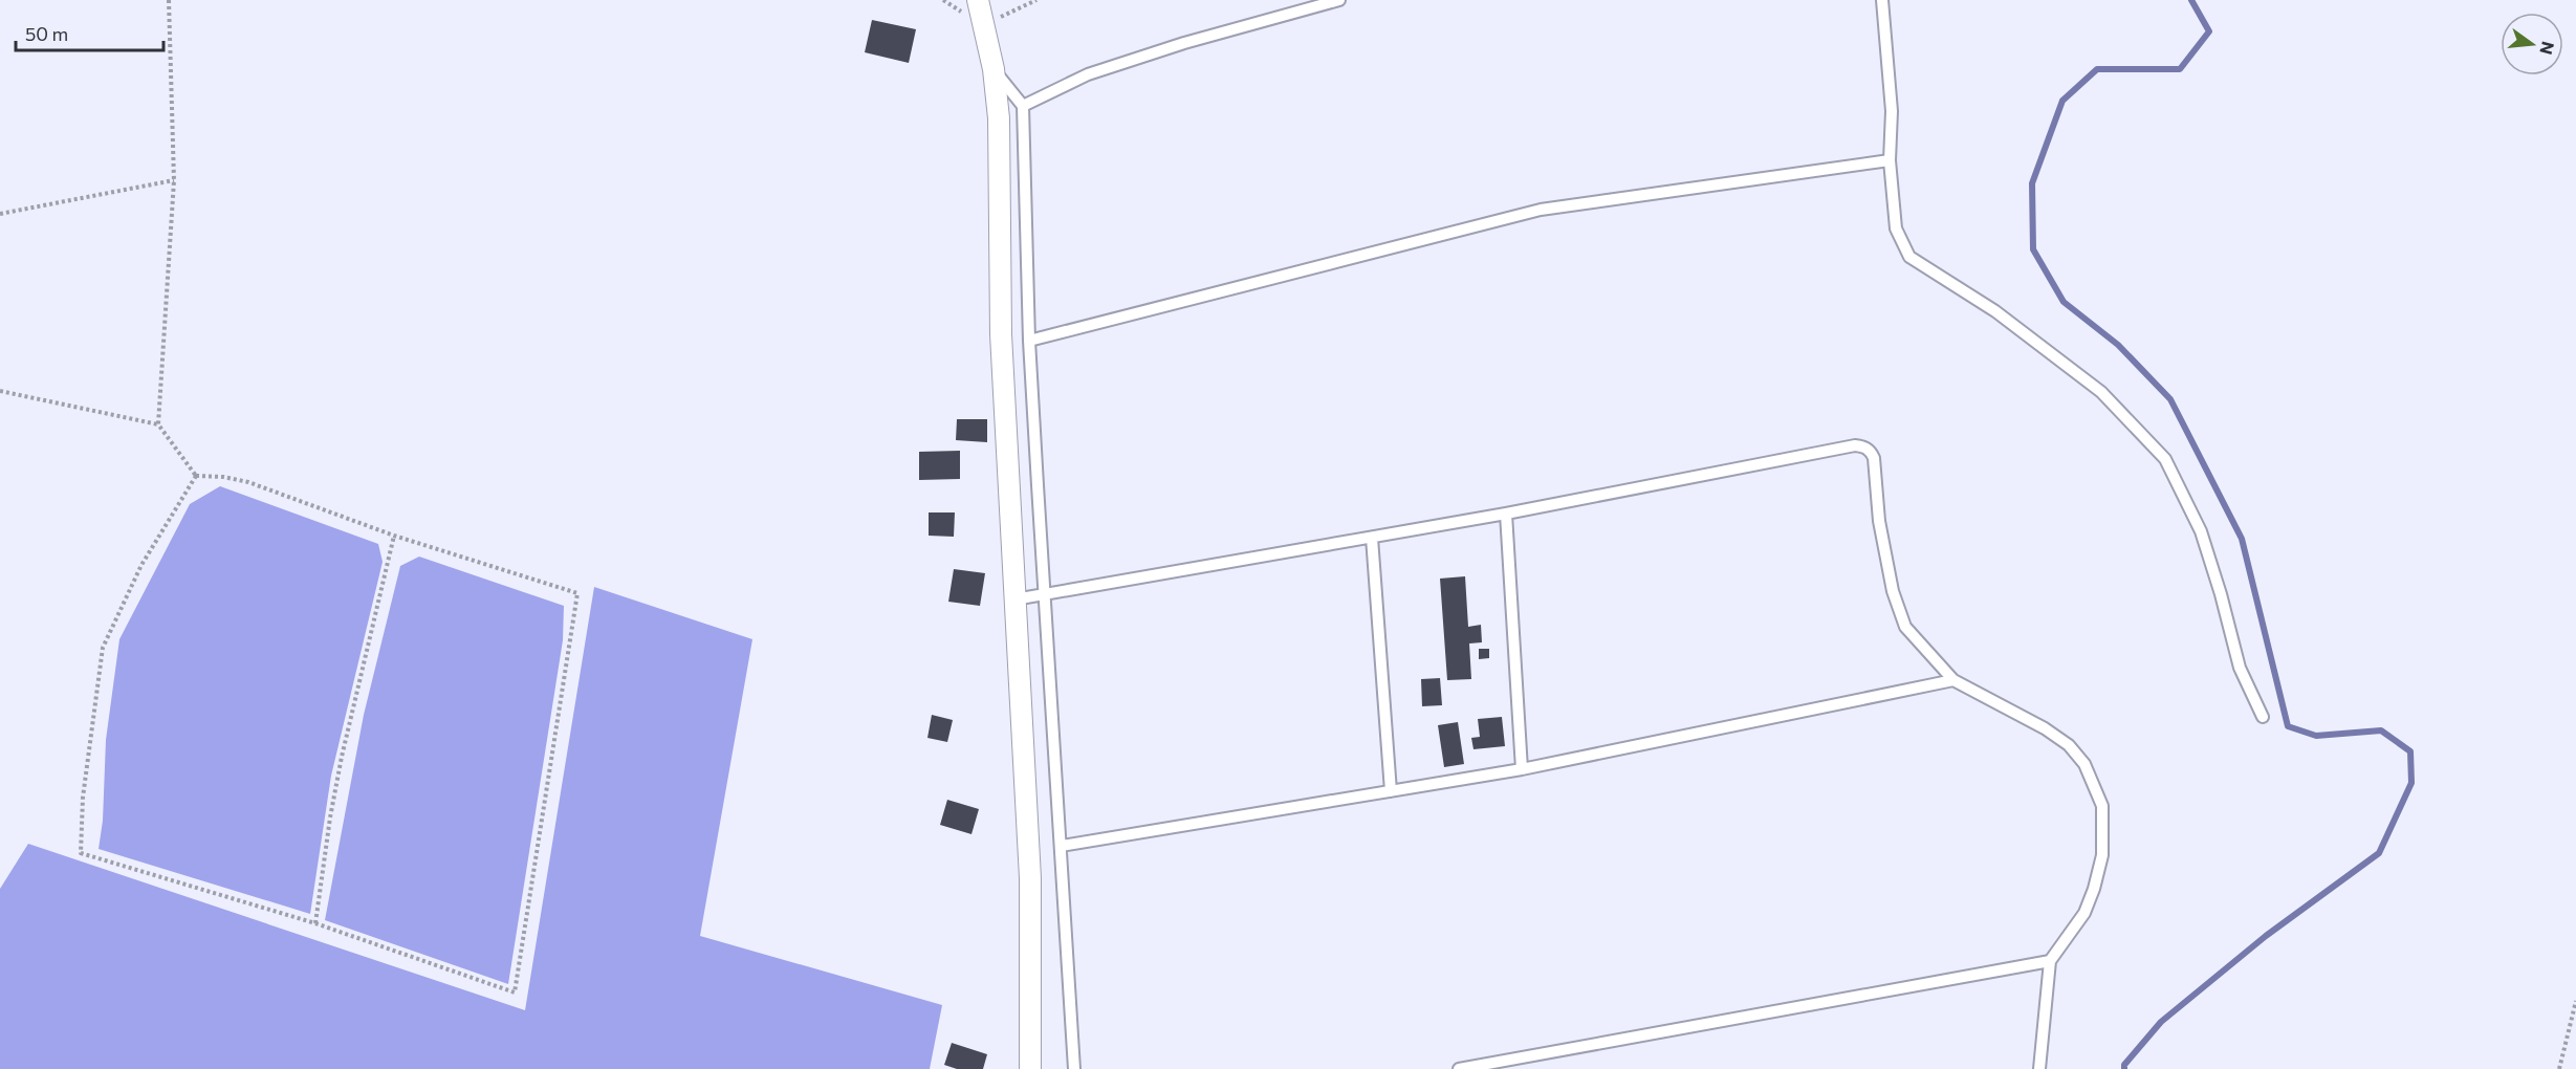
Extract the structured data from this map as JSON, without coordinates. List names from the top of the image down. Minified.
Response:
{"scale_bar":"50 m","north":"right"}
